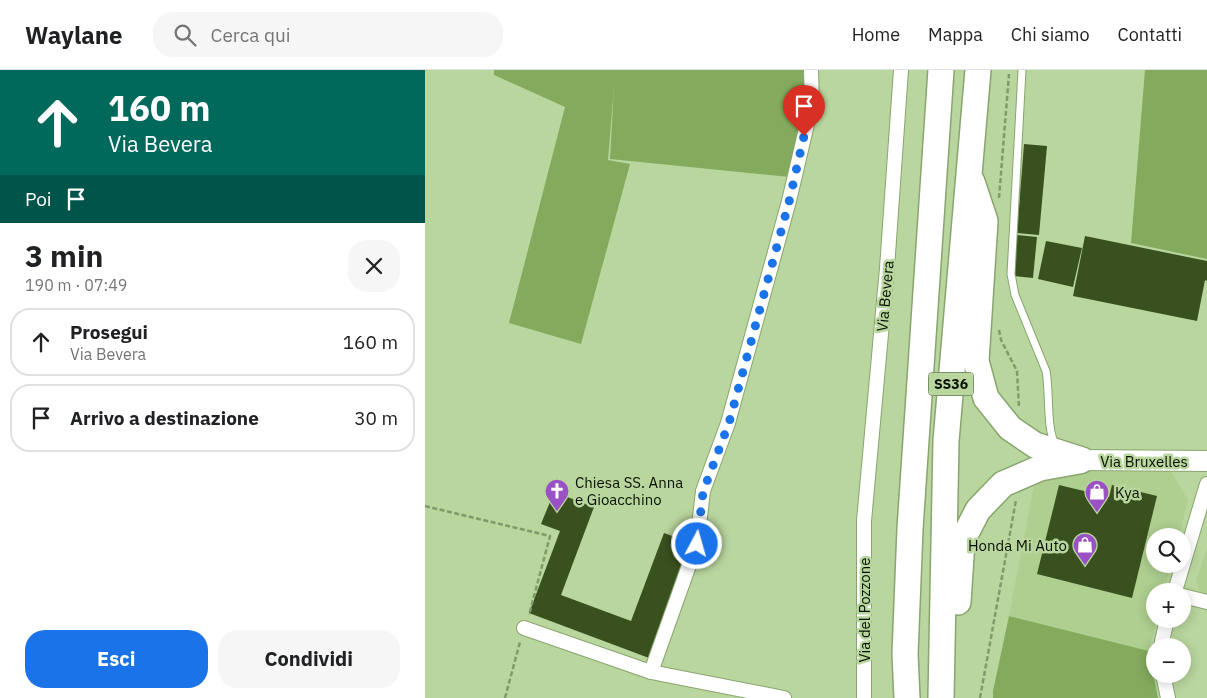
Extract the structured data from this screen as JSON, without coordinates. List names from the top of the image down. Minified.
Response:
{"streets":{"highway":["SS36"],"street":["Via Bevera","Via Bruxelles","Via del Pozzone"]},"crossings":[["Via Bevera","Via del Pozzone"]],"places":{"church":["Chiesa SS. Anna e Gioacchino"],"shop":["Kya","Honda Mi Auto"]},"page":{"header":"Waylane","search":"Cerca qui","nav":["Home","Mappa","Chi siamo","Contatti"],"turn":["160 m","Via Bevera"],"then":"Poi","heading":["3 min","190 m · 07:49"],"list":[{"name":"Prosegui","note":"Via Bevera","value":"160 m"},{"name":"Arrivo a destinazione","value":"30 m"}],"map_buttons":["+","−"],"buttons":["Esci","Condividi"]}}
